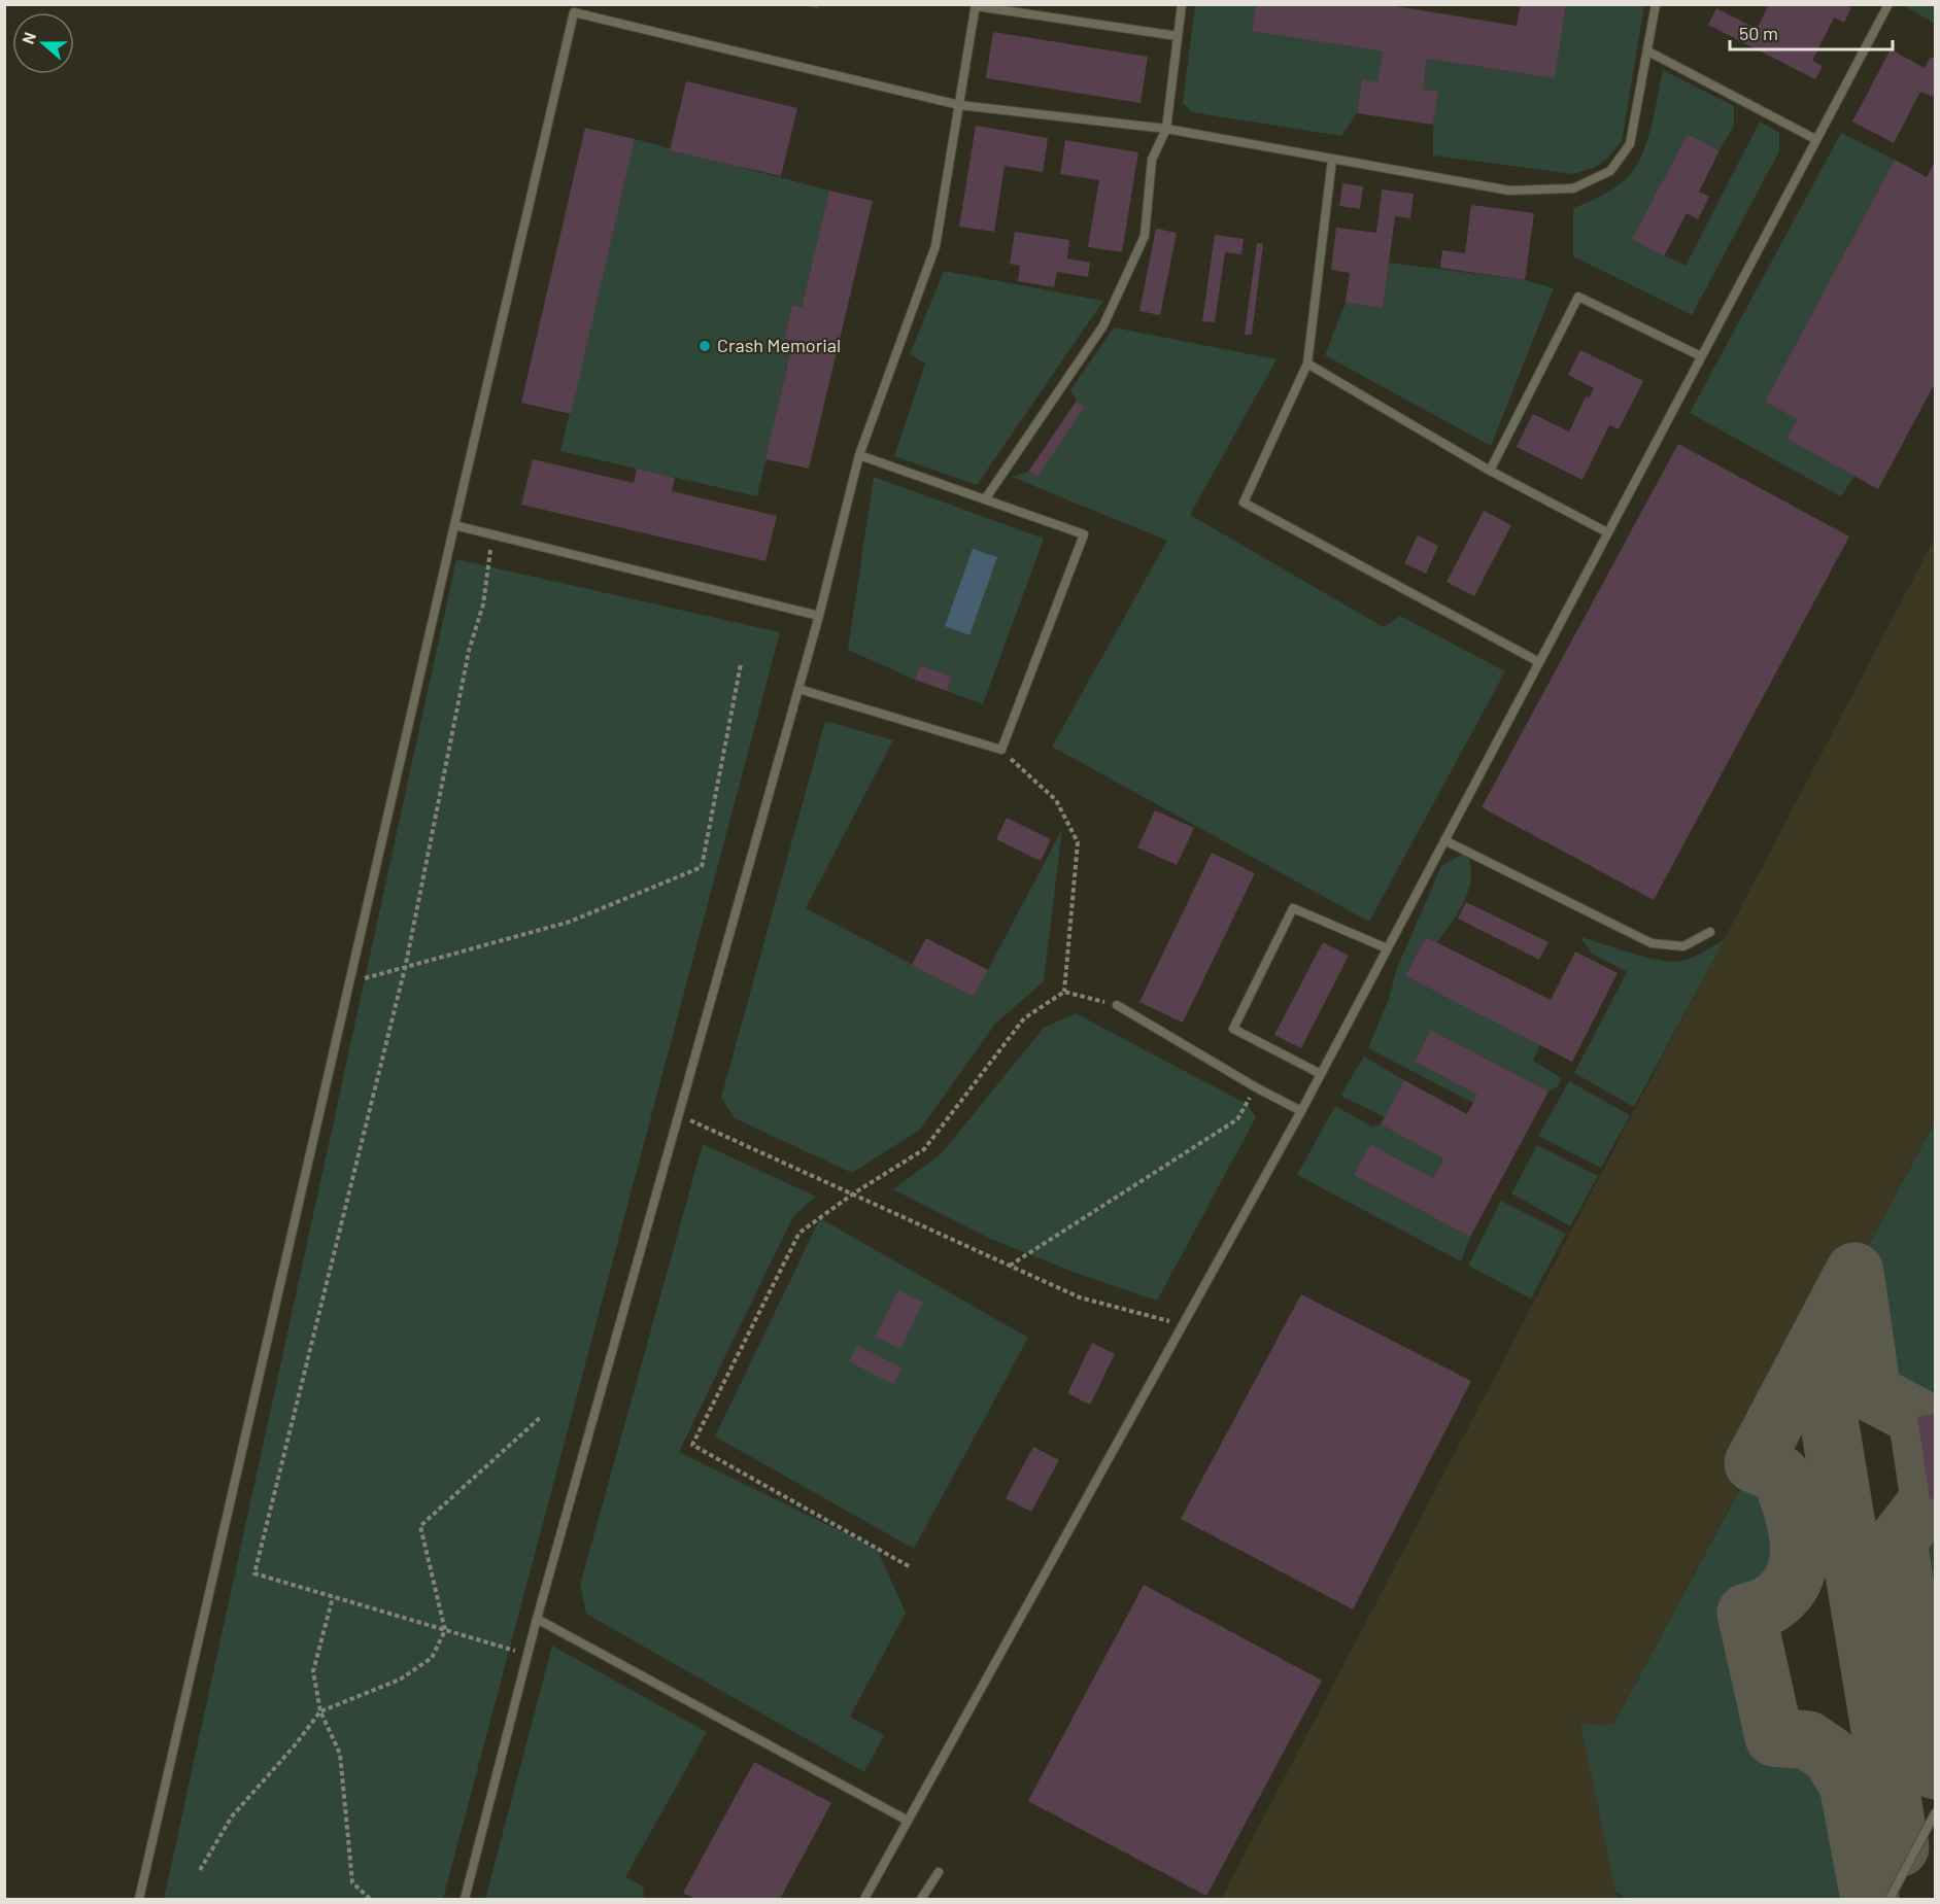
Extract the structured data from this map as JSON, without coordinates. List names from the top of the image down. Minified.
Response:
{"places":["Crash Memorial"],"scale_bar":"50 m","north":"left"}
